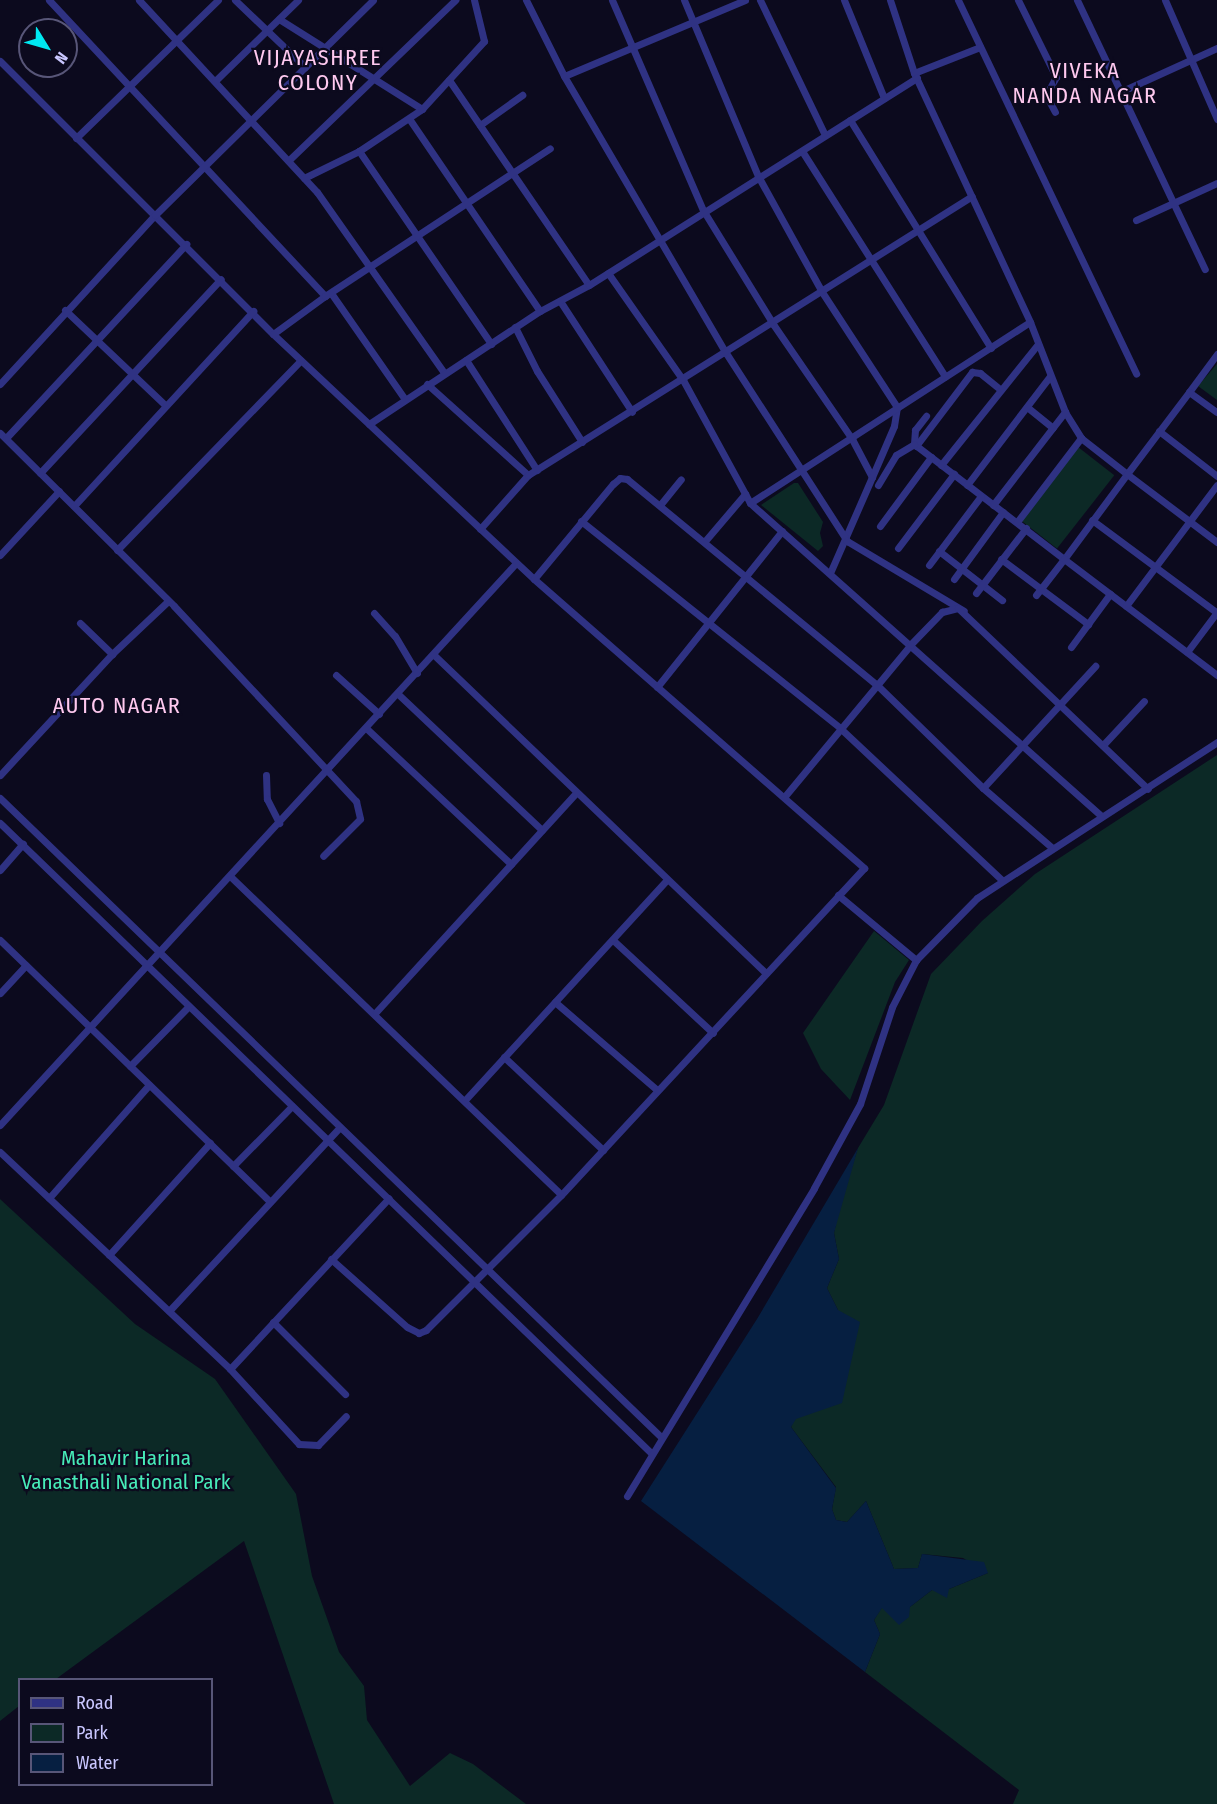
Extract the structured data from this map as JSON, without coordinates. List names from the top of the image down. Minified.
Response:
{"districts":["VIJAYASHREE COLONY","VIVEKA NANDA NAGAR","AUTO NAGAR"],"parks":["Mahavir Harina Vanasthali National Park"],"legend":["Road","Park","Water"],"north":"bottom right"}
